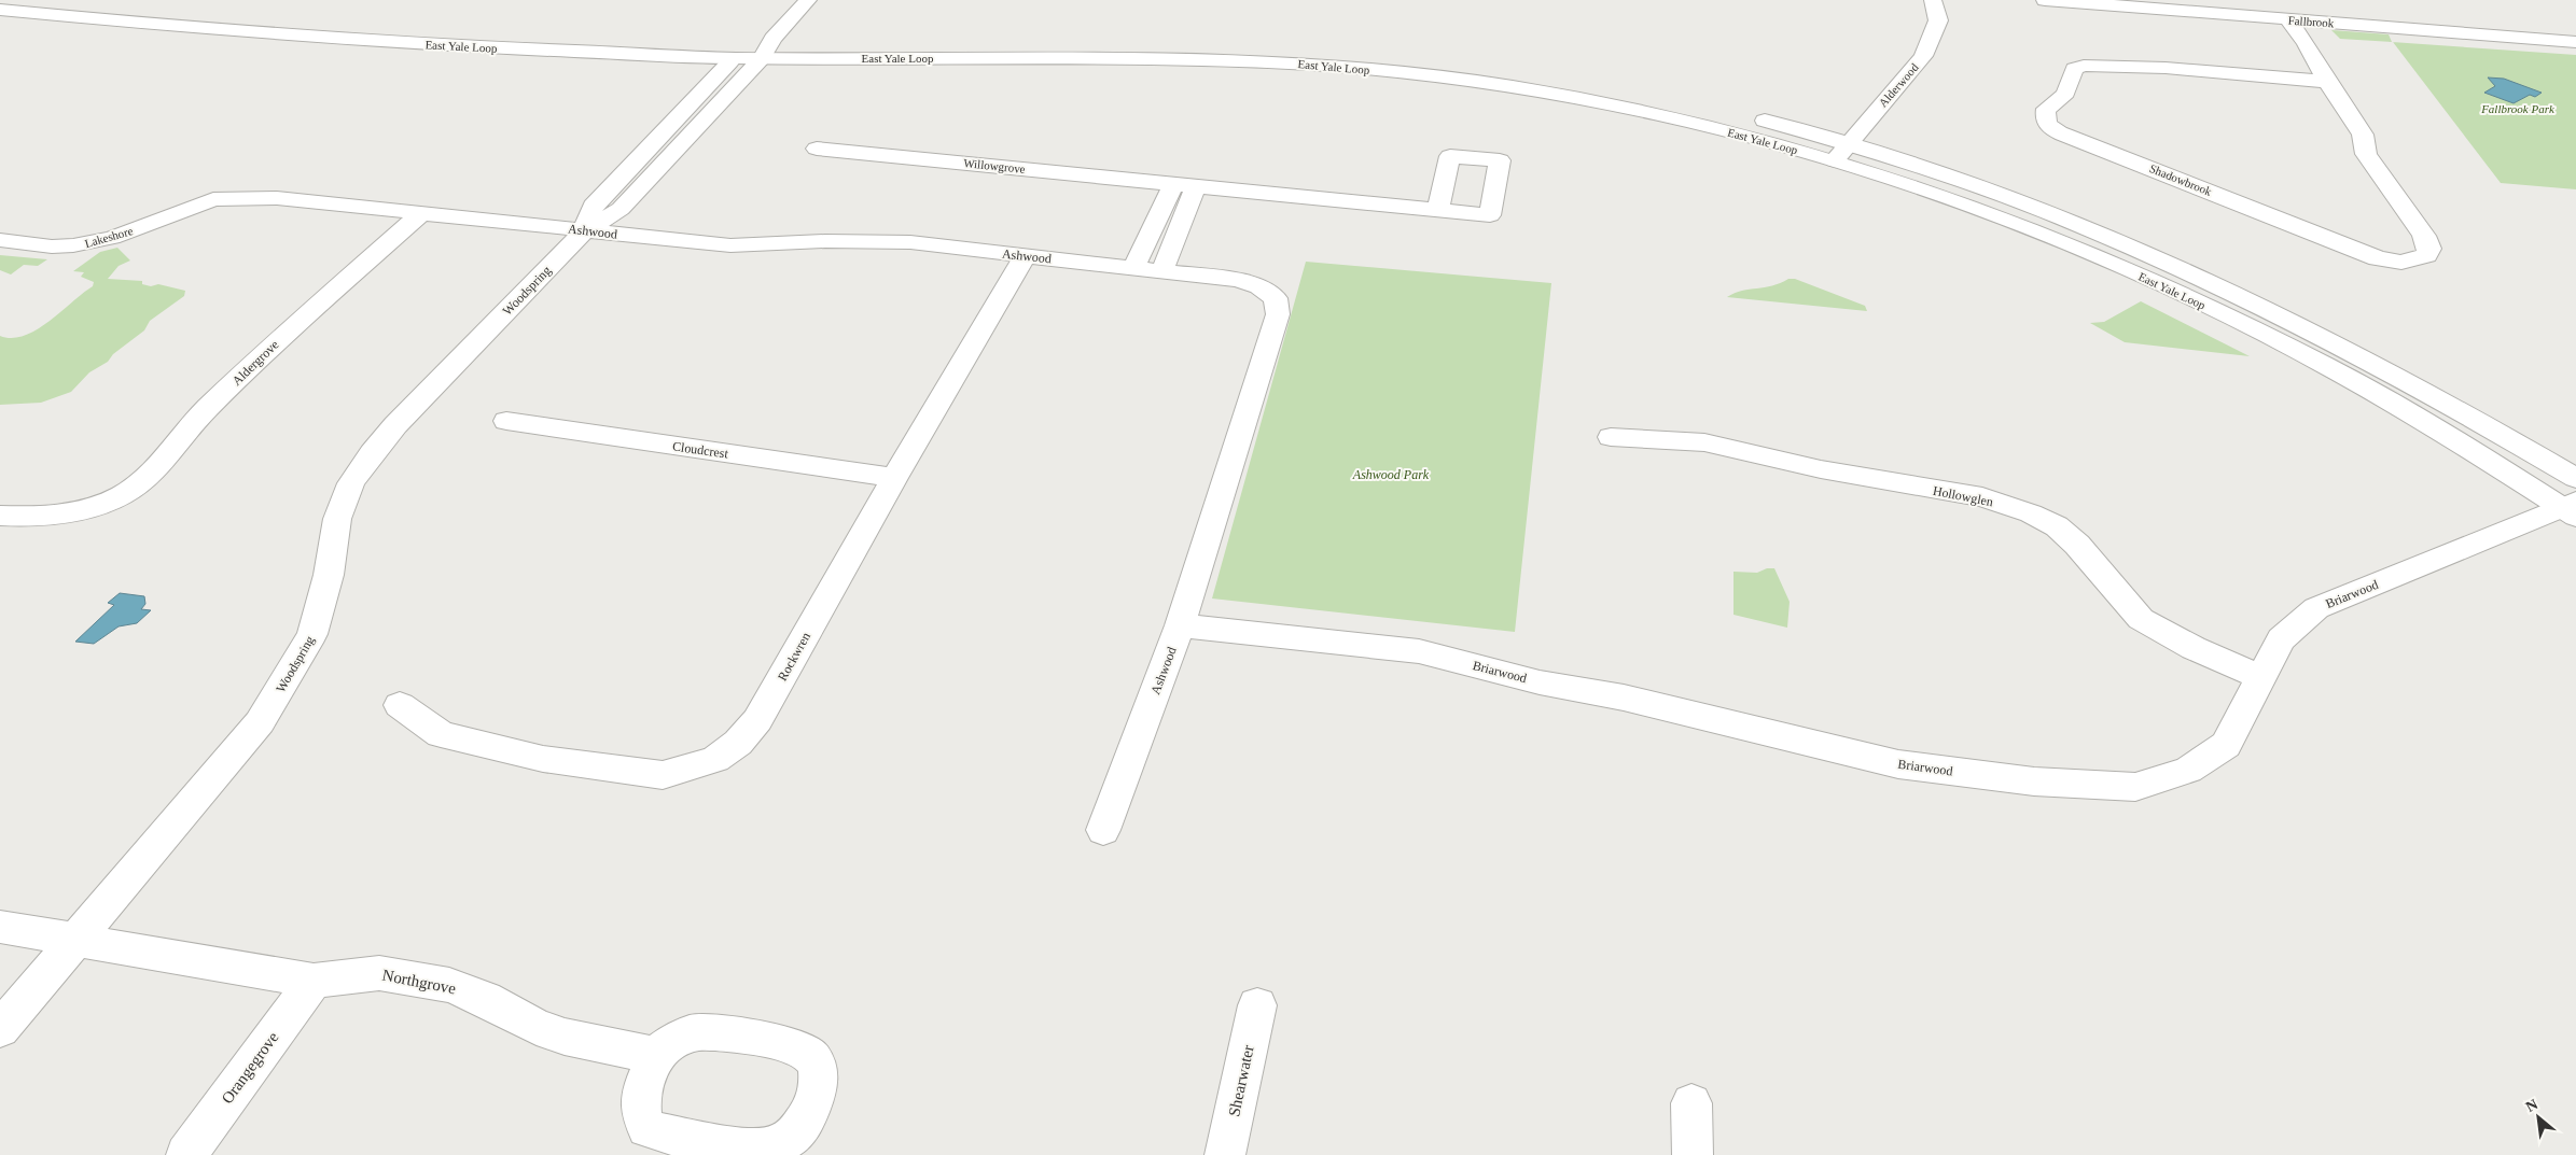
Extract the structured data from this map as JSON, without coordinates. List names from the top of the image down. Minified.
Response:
{"streets":{"street":["Fallbrook","East Yale Loop","Alderwood","Willowgrove","Shadowbrook","Ashwood","Lakeshore","Woodspring","Aldergrove","Cloudcrest","Hollowglen","Briarwood","Rockwren","Northgrove","Orangegrove","Shearwater"]},"crossings":[["Fallbrook","Shadowbrook"],["East Yale Loop","Alderwood"],["East Yale Loop","Woodspring"],["East Yale Loop","Briarwood"],["Ashwood","Lakeshore"],["Ashwood","Woodspring"],["Ashwood","Aldergrove"],["Ashwood","Briarwood"],["Ashwood","Rockwren"],["Woodspring","Northgrove"],["Cloudcrest","Rockwren"],["Hollowglen","Briarwood"],["Northgrove","Orangegrove"]],"parks":["Fallbrook Park","Ashwood Park"],"north":"top left"}
